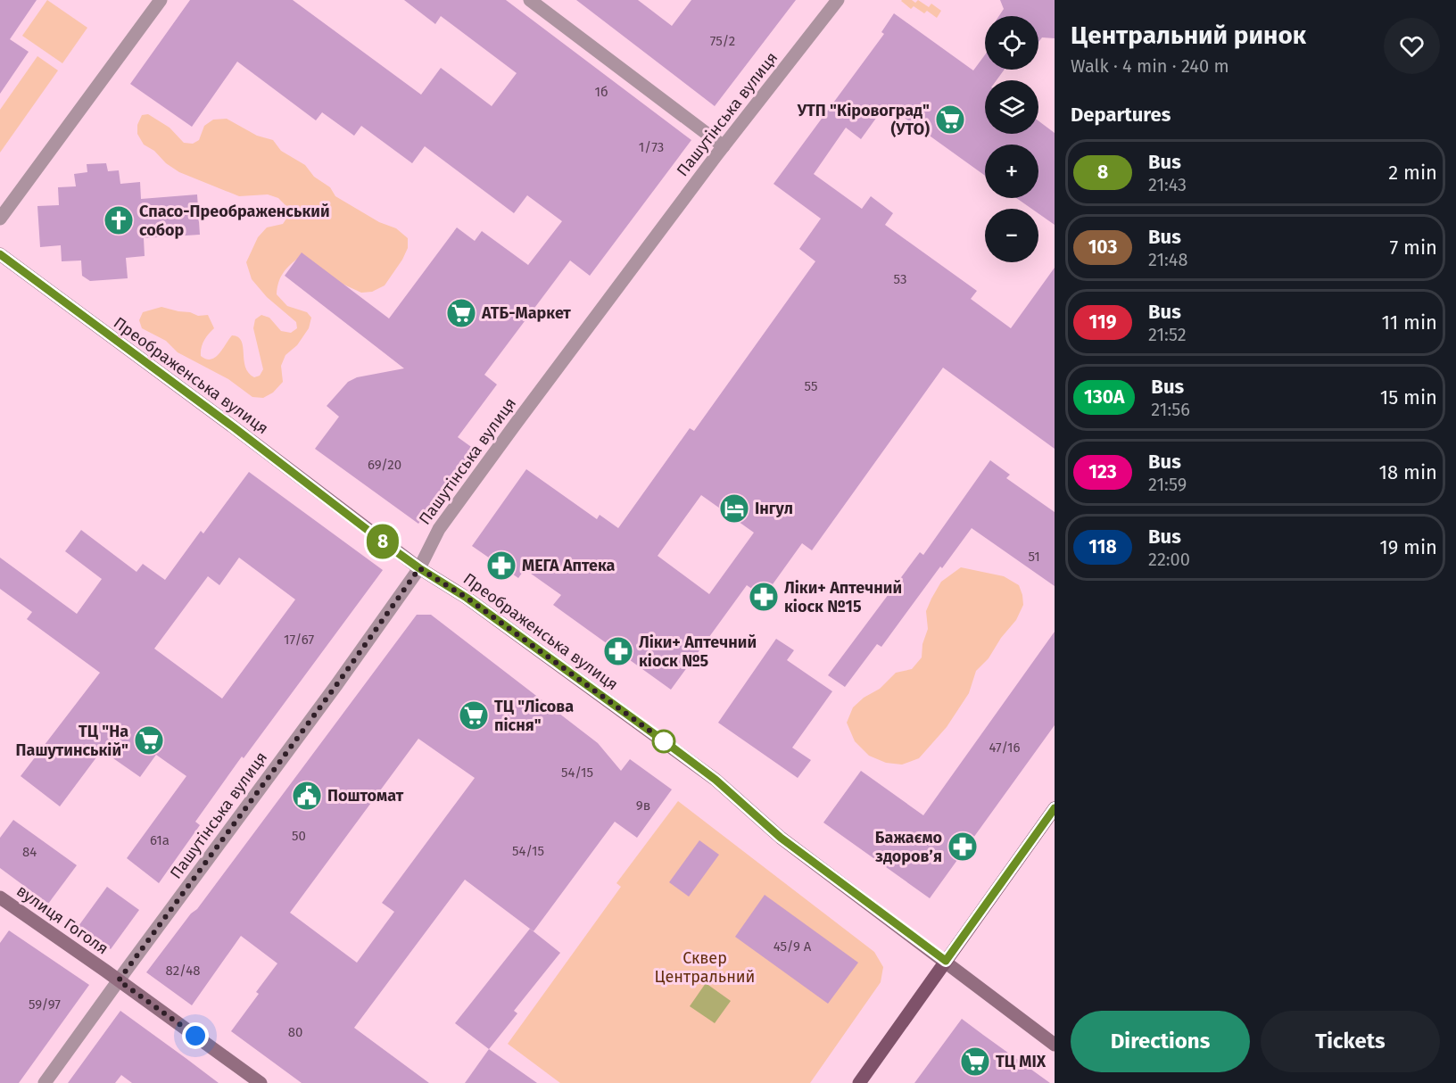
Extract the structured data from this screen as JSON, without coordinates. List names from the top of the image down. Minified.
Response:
{"streets":{"main road":["Преображенська вулиця","вулиця Гоголя"],"street":["Пашутінська вулиця"]},"crossings":[["Пашутінська вулиця","Преображенська вулиця"],["Пашутінська вулиця","вулиця Гоголя"]],"parks":["Сквер Центральний"],"places":{"supermarket":["УТП \"Кіровоград\" (УТО)","АТБ-Маркет","ТЦ \"Лісова пісня\"","ТЦ \"На Пашутинській\"","ТЦ MIX"],"church":["Спасо-Преображенський собор"],"hotel":["Інгул"],"pharmacy":["МЕГА Аптека","Ліки+ Аптечний кіоск №15","Ліки+ Аптечний кіоск №5","Бажаємо здоровʼя"],"public building":["Поштомат"]},"lines":["bus line 8"],"house_numbers":["75/2","1б","1/73","53","55","69/20","51","17/67","47/16","54/15","9в","50","61а","54/15","84","45/9 A","82/48","59/97","80"],"page":{"on_map":"8","heading":[["Центральний ринок","Walk · 4 min · 240 m"],"Departures"],"map_buttons":["+","−"],"list":[{"mark":"8","name":"Bus","note":"21:43","value":"2 min"},{"mark":"103","name":"Bus","note":"21:48","value":"7 min"},{"mark":"119","name":"Bus","note":"21:52","value":"11 min"},{"mark":"130А","name":"Bus","note":"21:56","value":"15 min"},{"mark":"123","name":"Bus","note":"21:59","value":"18 min"},{"mark":"118","name":"Bus","note":"22:00","value":"19 min"}],"buttons":["Directions","Tickets"]}}
